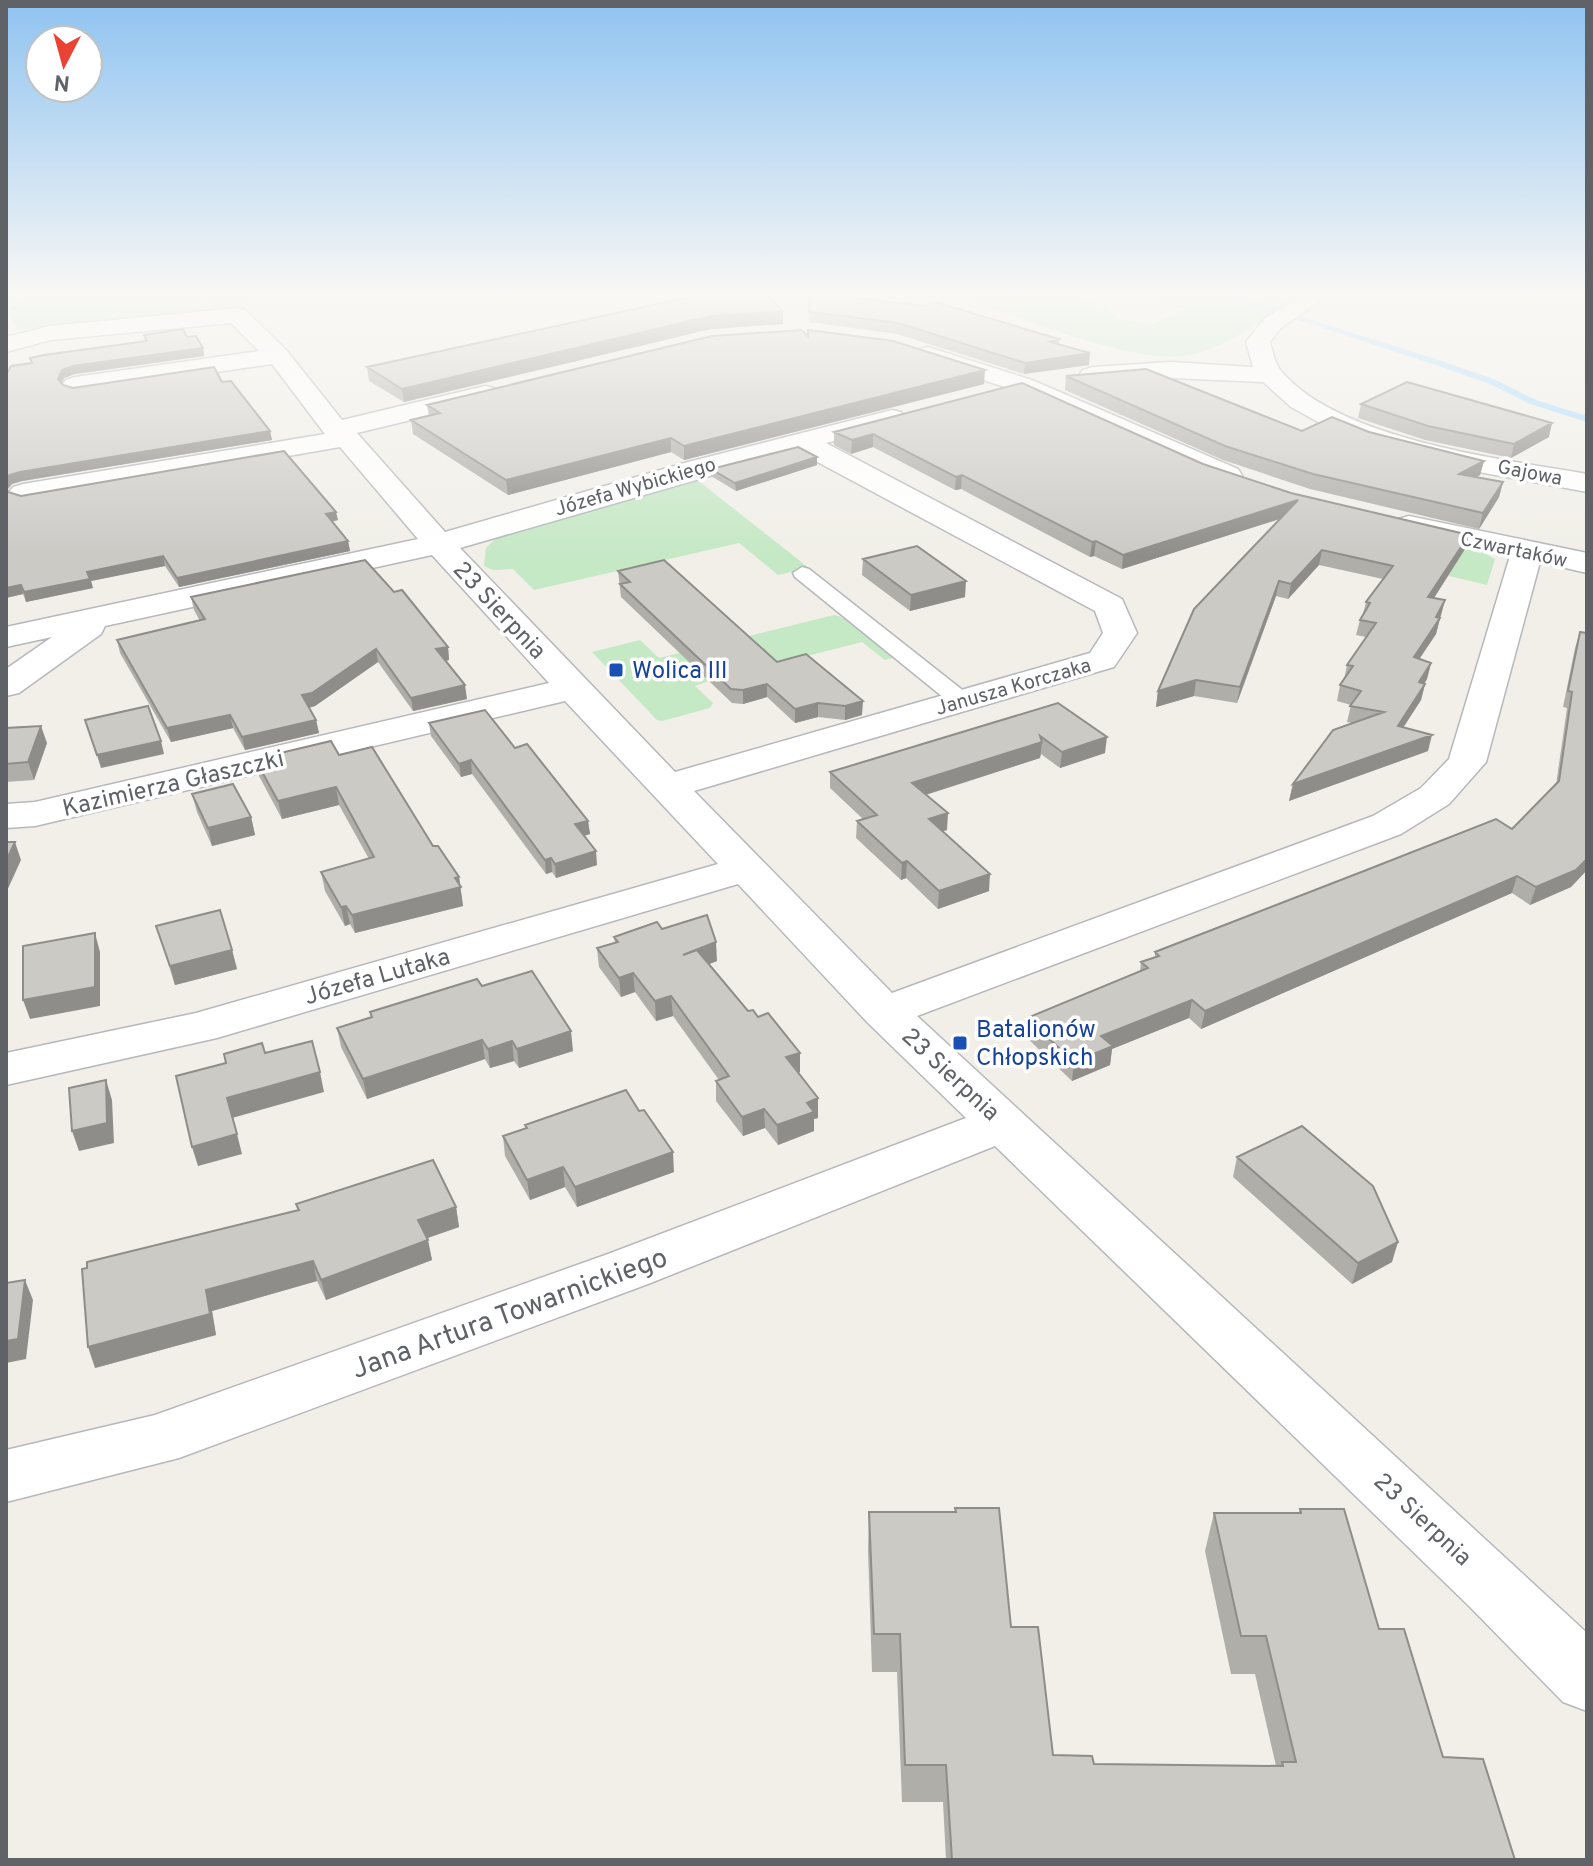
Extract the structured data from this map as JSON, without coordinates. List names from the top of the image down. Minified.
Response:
{"streets":{"street":["Gajowa","Józefa Wybickiego","Czwartaków","23 Sierpnia","Janusza Korczaka","Kazimierza Głaszczki","Józefa Lutaka","Jana Artura Towarnickiego"]},"crossings":[["Józefa Wybickiego","23 Sierpnia"],["Józefa Wybickiego","Janusza Korczaka"],["23 Sierpnia","Janusza Korczaka"],["23 Sierpnia","Kazimierza Głaszczki"],["23 Sierpnia","Józefa Lutaka"],["23 Sierpnia","Jana Artura Towarnickiego"]],"places":{"transit":["Wolica III","Batalionów Chłopskich"]},"north":"bottom"}
